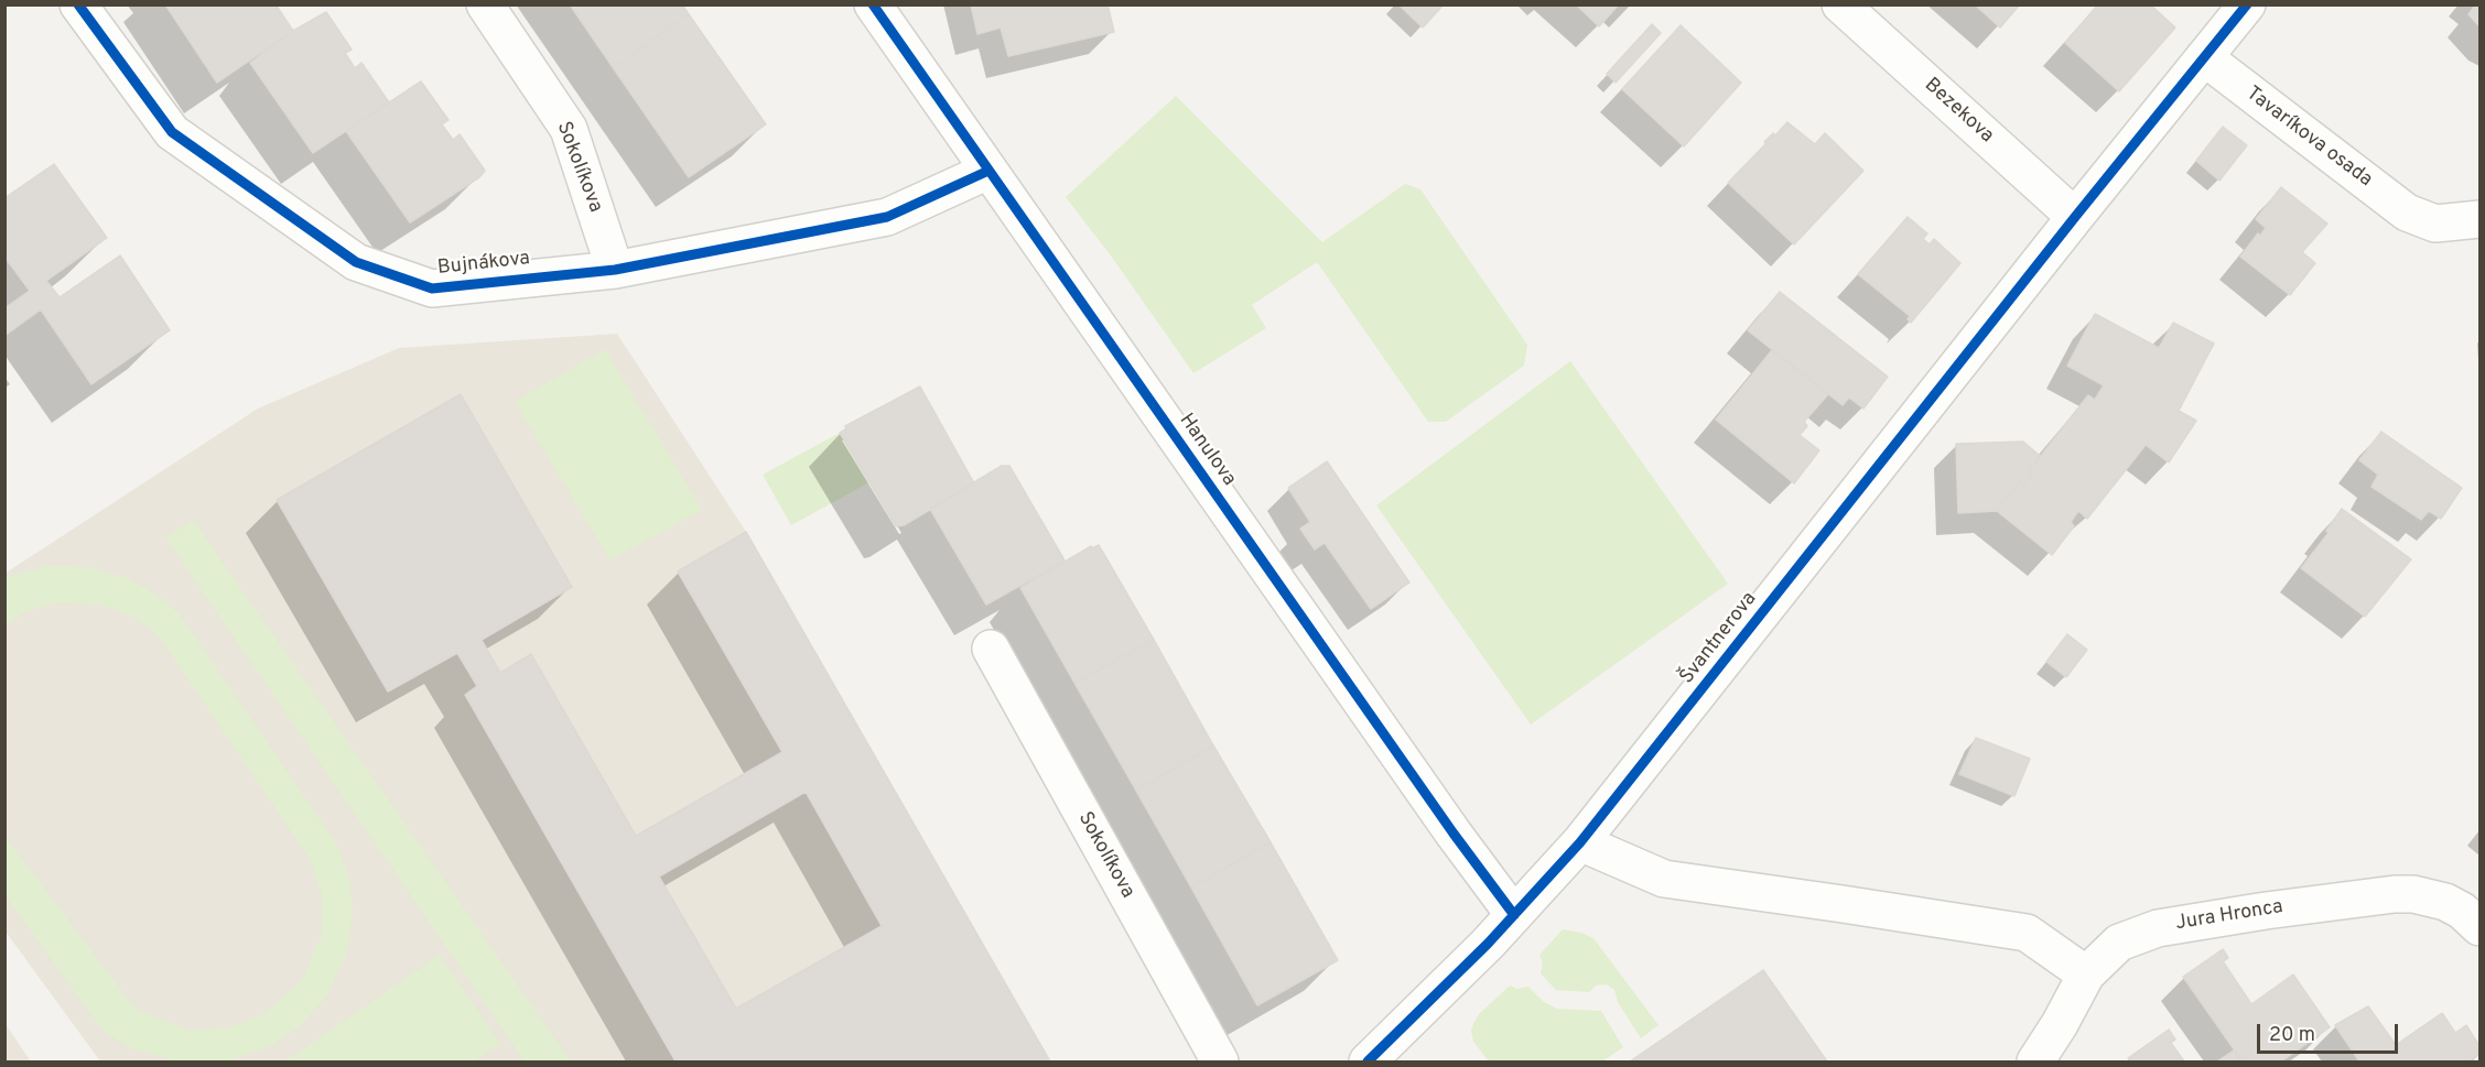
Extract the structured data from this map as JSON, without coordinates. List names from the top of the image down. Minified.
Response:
{"streets":{"street":["Bezekova","Tavaríkova osada","Sokolíkova","Bujnákova","Hanulova","Švantnerova","Jura Hronca"]},"crossings":[["Bezekova","Švantnerova"],["Tavaríkova osada","Švantnerova"],["Sokolíkova","Bujnákova"],["Bujnákova","Hanulova"],["Hanulova","Švantnerova"]],"scale_bar":"20 m"}
